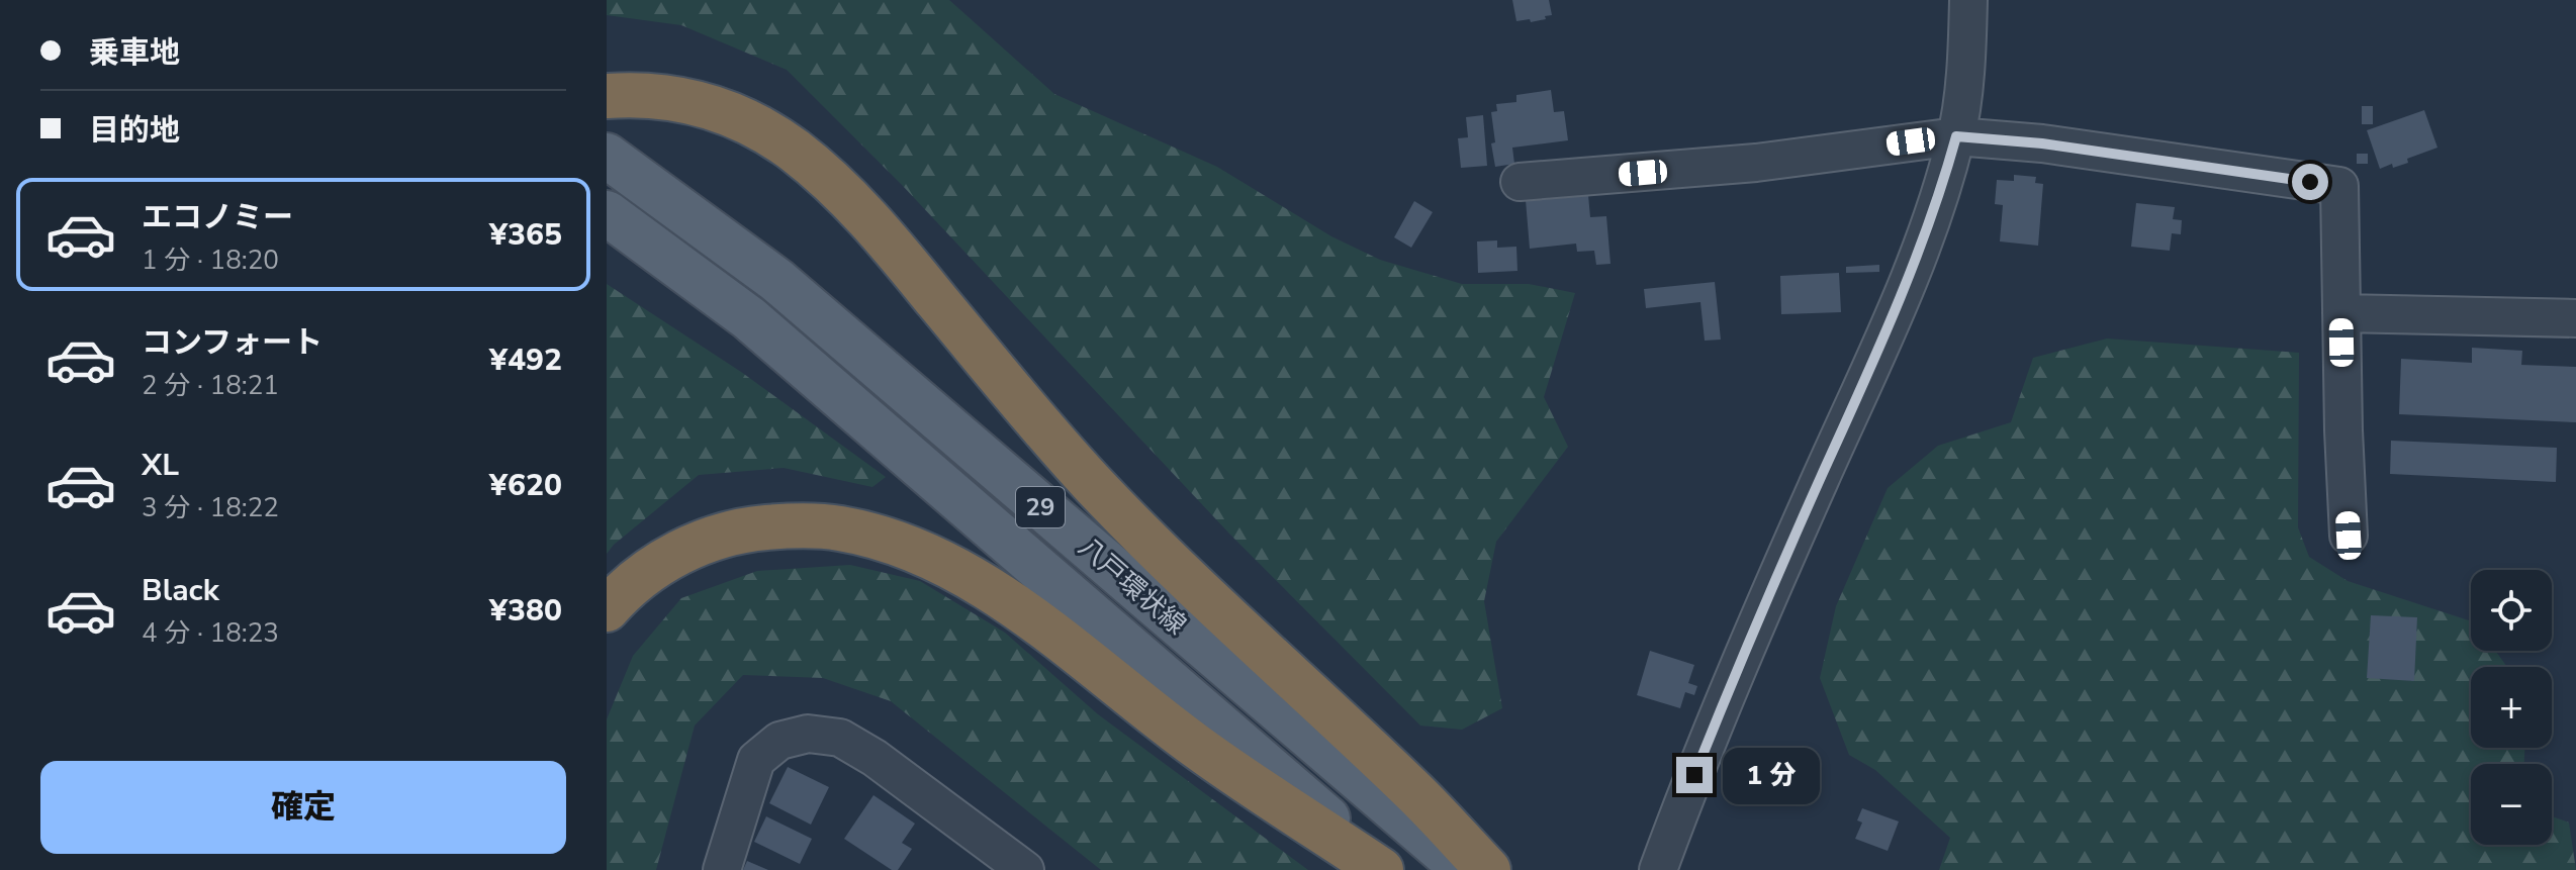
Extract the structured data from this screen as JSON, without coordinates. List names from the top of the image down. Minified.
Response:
{"streets":{"main road":["29","八戸環状線"]},"page":{"banner":["乗車地","目的地"],"list":[{"name":"エコノミー","note":"1 分 · 18:20","value":"¥365"},{"name":"コンフォート","note":"2 分 · 18:21","value":"¥492"},{"name":"XL","note":"3 分 · 18:22","value":"¥620"},{"name":"Black","note":"4 分 · 18:23","value":"¥380"}],"map_buttons":["+","−"],"buttons":"確定","bubble":"1 分"}}
